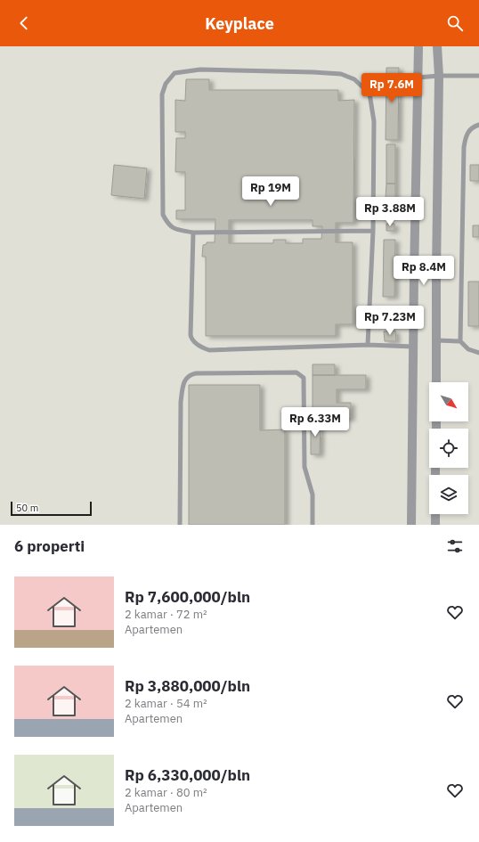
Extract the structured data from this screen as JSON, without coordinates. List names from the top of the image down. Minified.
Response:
{"scale_bar":"50 m","north":"bottom right","page":{"header":"Keyplace","price":["Rp 7.6M","Rp 19M","Rp 3.88M","Rp 8.4M","Rp 7.23M","Rp 6.33M"],"scale":"50 m","heading":"6 properti","list":[{"name":"Rp 7,600,000/bln","note":"2 kamar · 72 m² · Apartemen"},{"name":"Rp 3,880,000/bln","note":"2 kamar · 54 m² · Apartemen"},{"name":"Rp 6,330,000/bln","note":"2 kamar · 80 m² · Apartemen"}]}}
